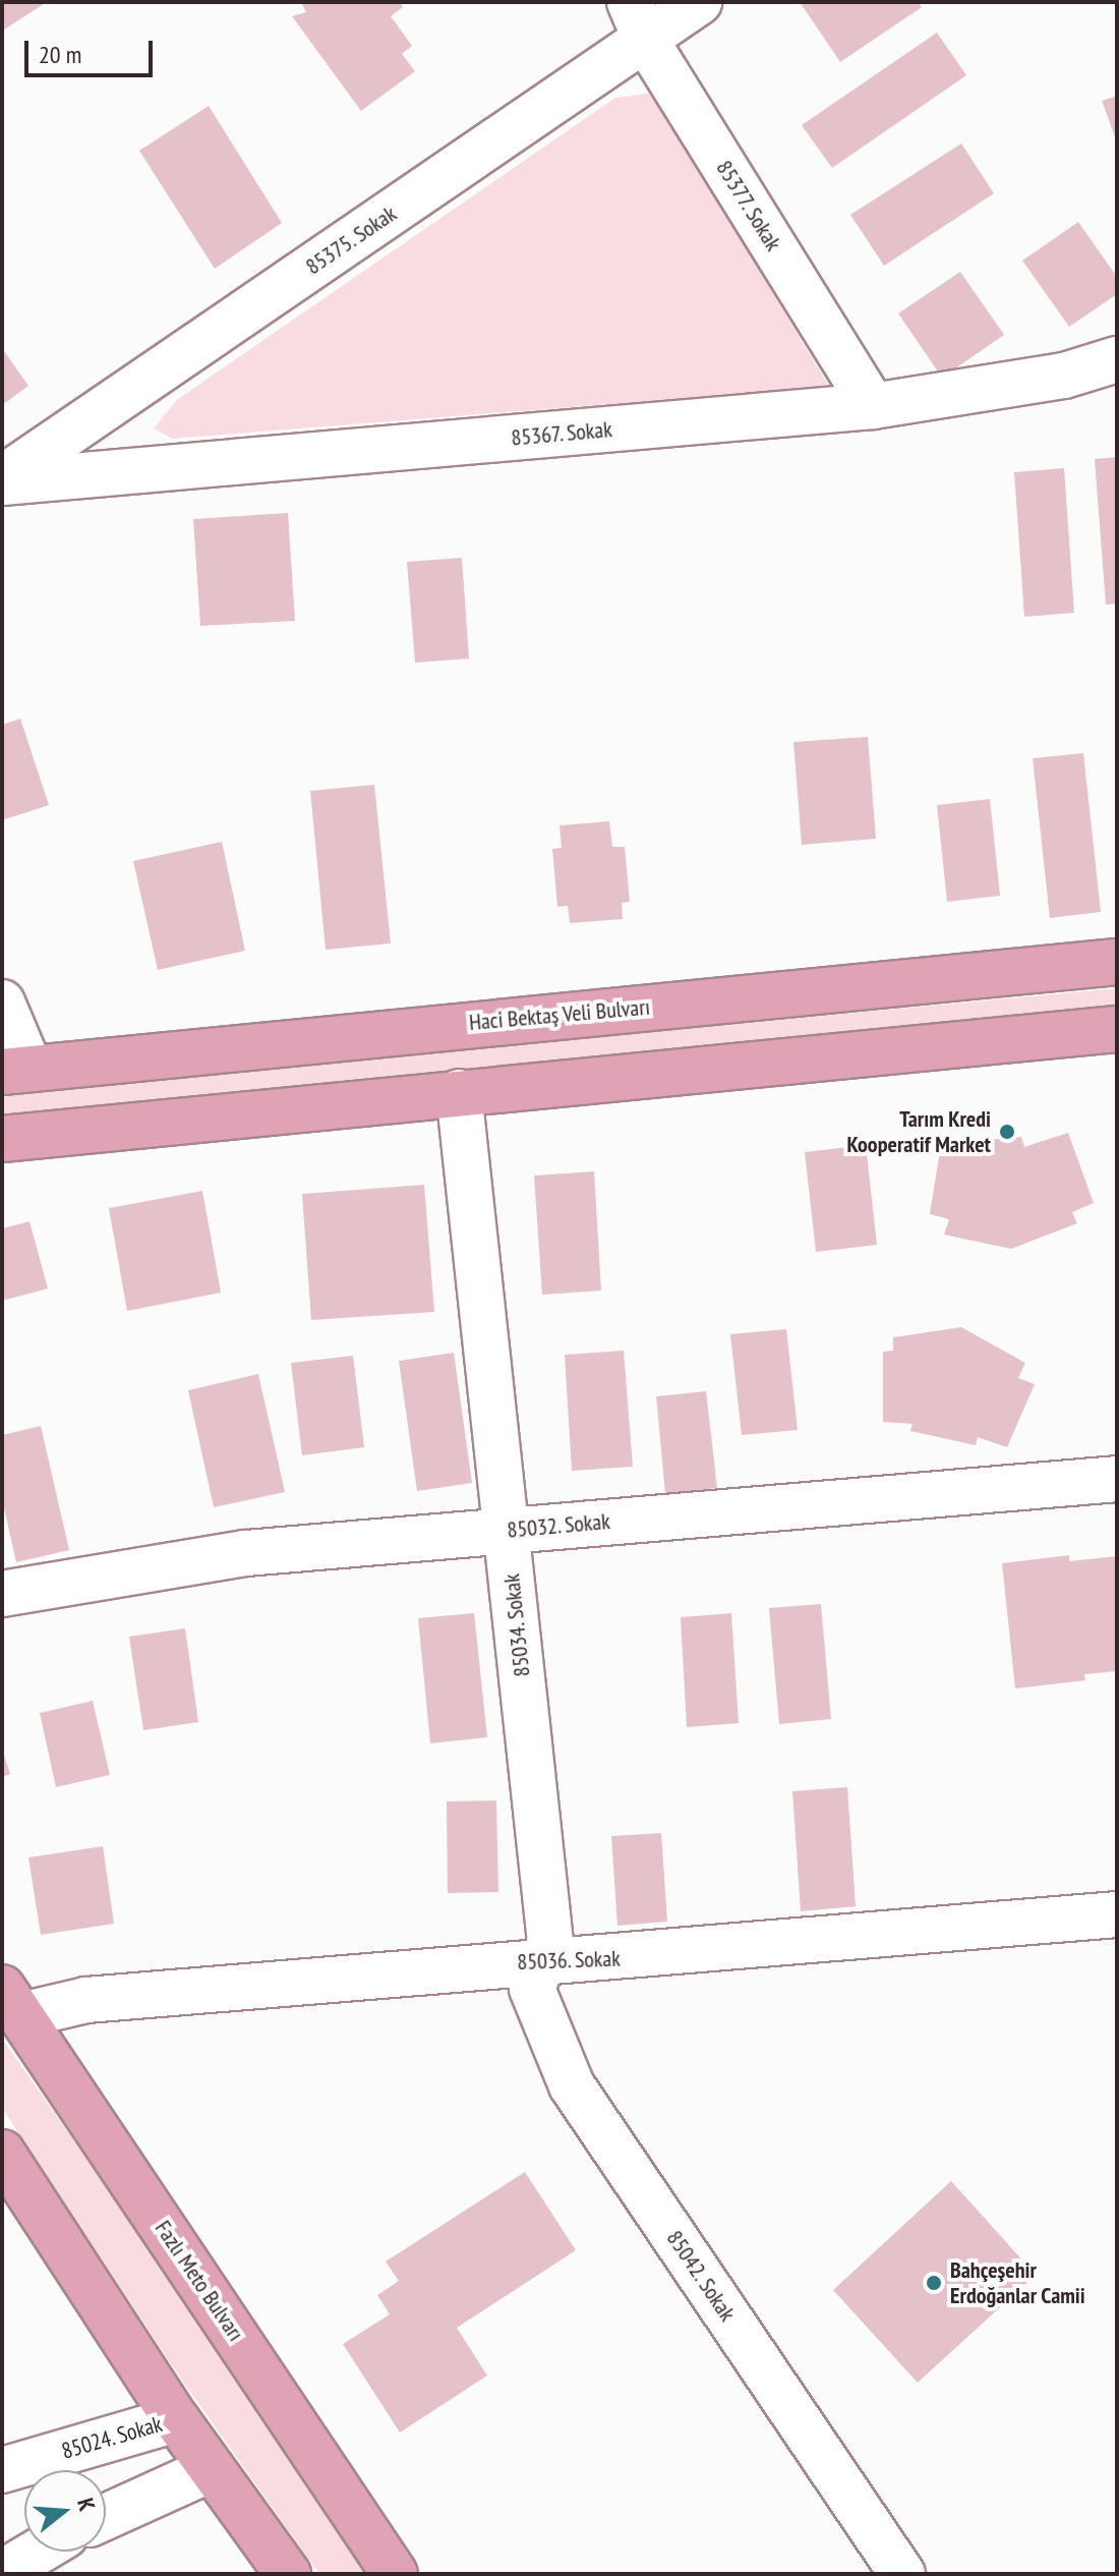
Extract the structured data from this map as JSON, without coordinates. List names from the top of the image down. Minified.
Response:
{"streets":{"main road":["Haci Bektaş Veli Bulvarı","Fazlı Meto Bulvarı"],"street":["85377. Sokak","85375. Sokak","85367. Sokak","85032. Sokak","85034. Sokak","85036. Sokak","85042. Sokak","85024. Sokak"]},"crossings":[["85377. Sokak","85375. Sokak"],["85377. Sokak","85367. Sokak"],["85375. Sokak","85367. Sokak"],["85032. Sokak","85034. Sokak"],["85034. Sokak","85036. Sokak"],["85034. Sokak","85042. Sokak"],["85036. Sokak","85042. Sokak"],["85036. Sokak","Fazlı Meto Bulvarı"]],"places":["Tarım Kredi Kooperatif Market","Bahçeşehir Erdoğanlar Camii"],"scale_bar":"20 m","north":"right"}
